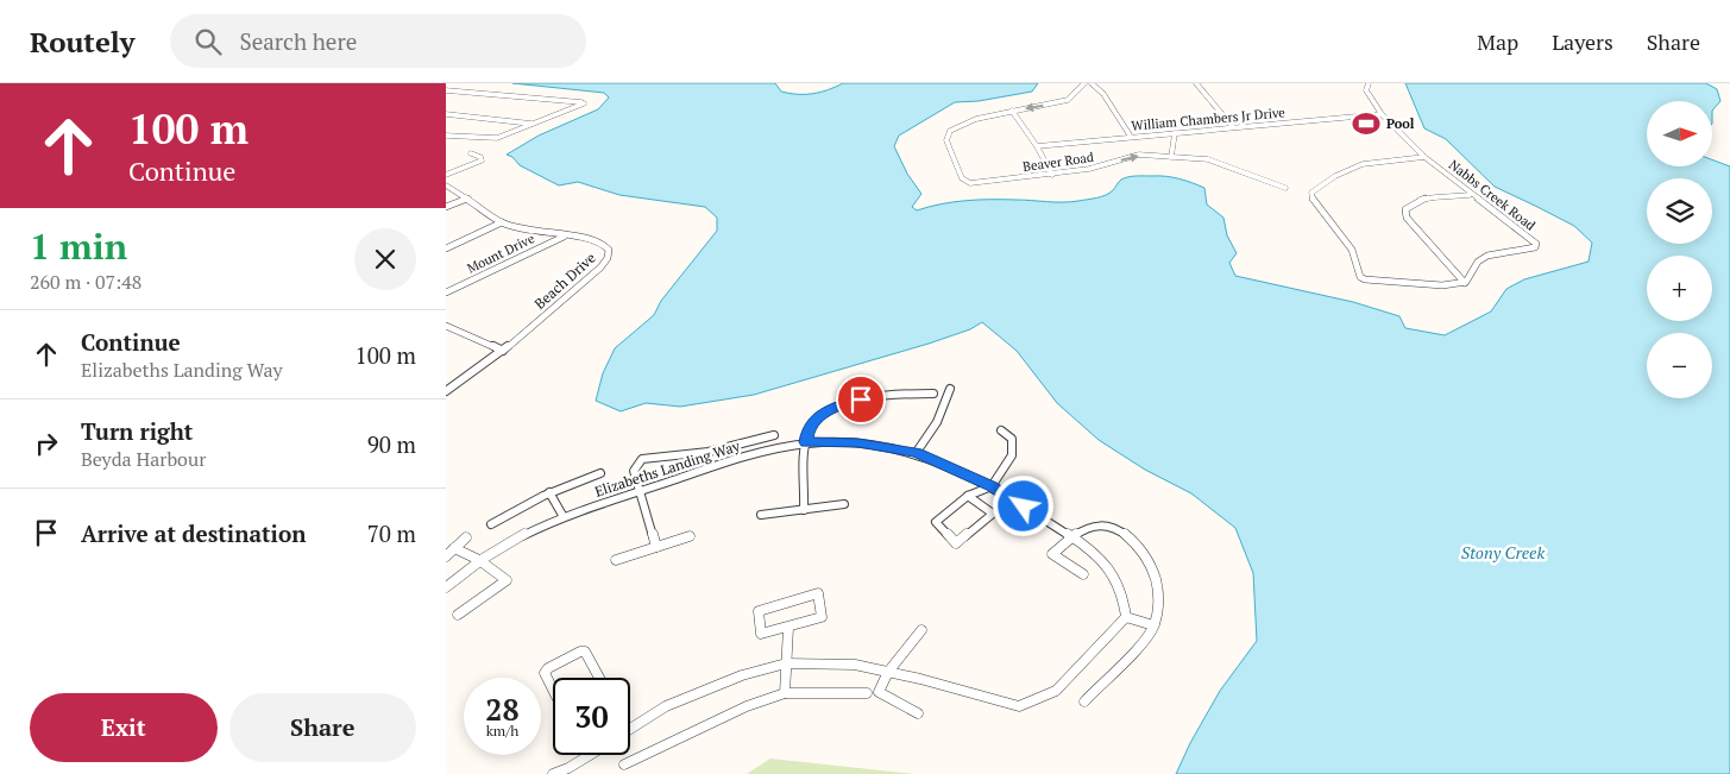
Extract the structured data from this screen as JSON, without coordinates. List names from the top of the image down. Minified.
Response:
{"streets":{"street":["William Chambers Jr Drive","Beaver Road","Nabbs Creek Road","Mount Drive","Beach Drive","Elizabeths Landing Way"]},"crossings":[["William Chambers Jr Drive","Nabbs Creek Road"],["Mount Drive","Beach Drive"]],"water":["Stony Creek"],"places":{"sports":["Pool"]},"north":"right","page":{"header":"Routely","search":"Search here","nav":["Map","Layers","Share"],"turn":["100 m","Continue"],"map_buttons":["+","−"],"heading":["1 min","260 m · 07:48"],"list":[{"name":"Continue","note":"Elizabeths Landing Way","value":"100 m"},{"name":"Turn right","note":"Beyda Harbour","value":"90 m"},{"name":"Arrive at destination","value":"70 m"}],"speed":"28 km/h","limit":"30","buttons":["Exit","Share"]}}
